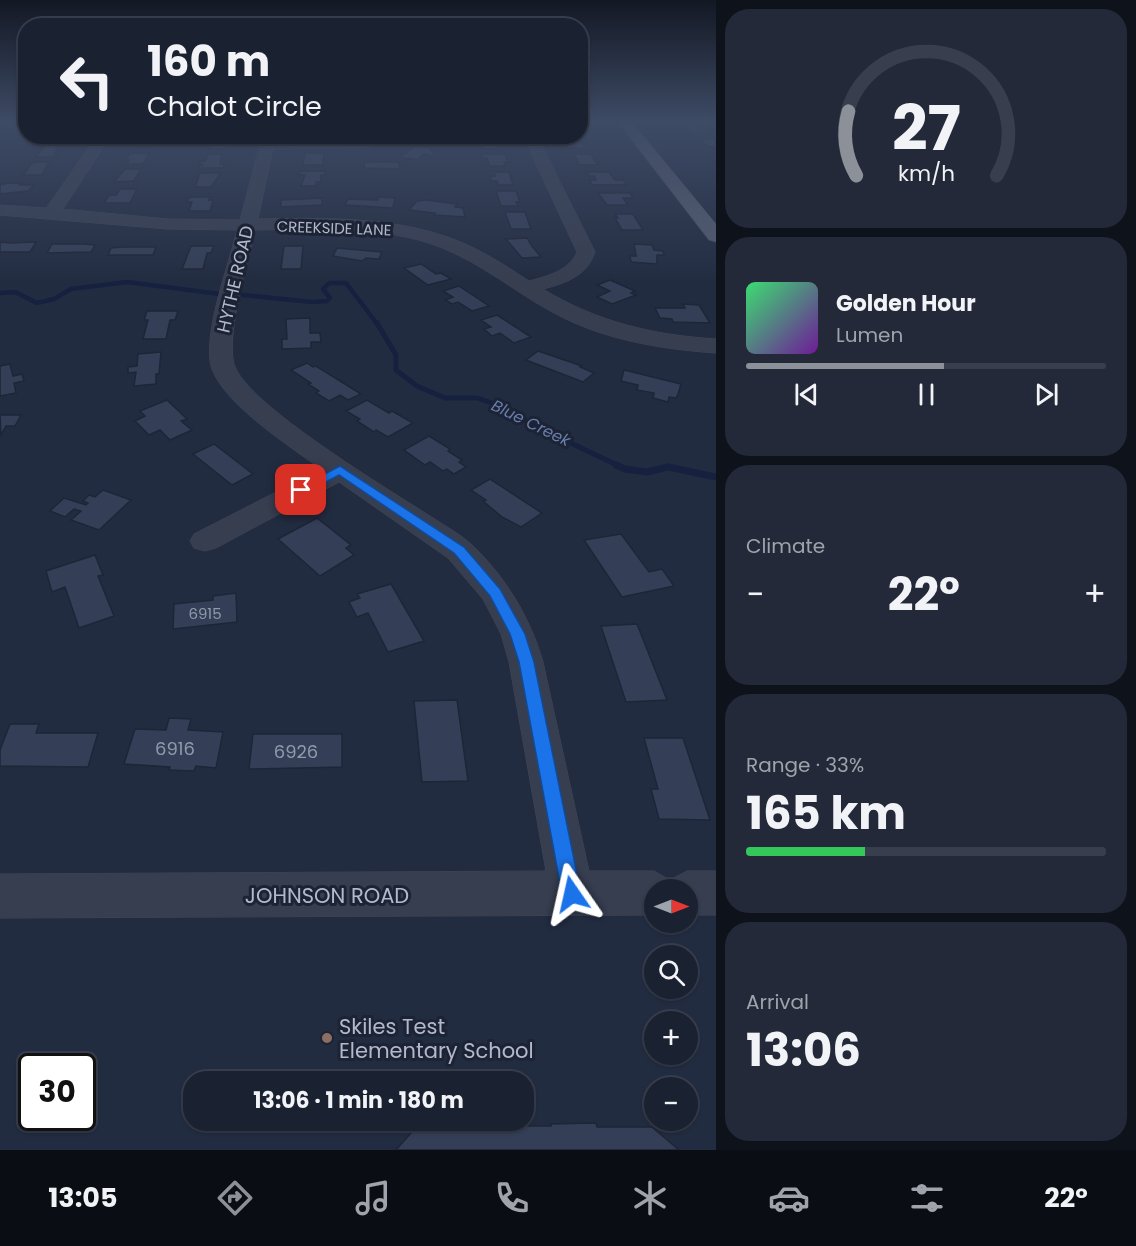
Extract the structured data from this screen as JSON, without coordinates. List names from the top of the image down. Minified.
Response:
{"streets":{"street":["CREEKSIDE LANE","HYTHE ROAD","JOHNSON ROAD"]},"crossings":[["CREEKSIDE LANE","HYTHE ROAD"],["HYTHE ROAD","JOHNSON ROAD"]],"water":["Blue Creek"],"places":["Skiles Test Elementary School"],"house_numbers":["6915","6916","6926"],"north":"right","page":{"turn":["160 m","Chalot Circle"],"song":["Golden Hour","Lumen"],"tile":["Climate",["Range · 33%","165 km"],["Arrival","13:06"]],"heat":["−","22°","+"],"map_buttons":["+","−"],"limit":"30","trip":"13:06 · 1 min · 180 m","tabs":["13:05","22°"],"gauge":["27","km/h"]}}
